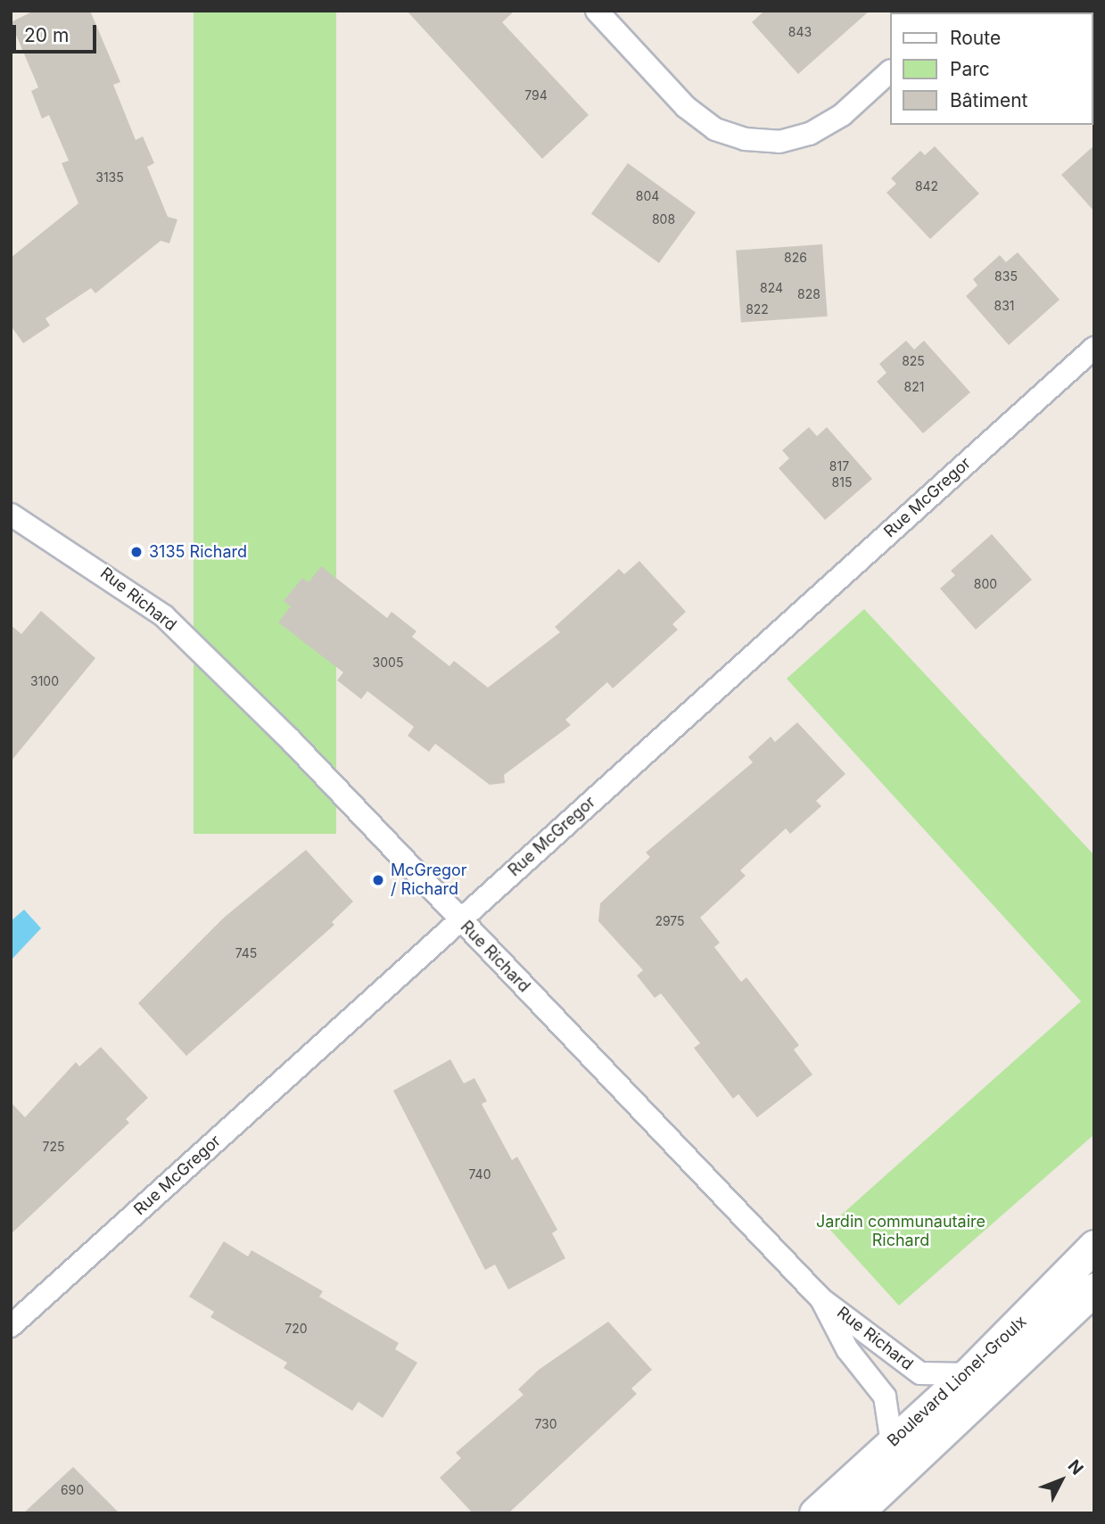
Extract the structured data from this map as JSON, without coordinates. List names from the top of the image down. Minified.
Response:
{"streets":{"main road":["Boulevard Lionel-Groulx"],"street":["Rue McGregor","Rue Richard"]},"crossings":[["Rue McGregor","Rue Richard"],["Rue Richard","Boulevard Lionel-Groulx"]],"parks":["Jardin communautaire Richard"],"places":["3135 Richard","McGregor / Richard"],"house_numbers":["843","794","3135","842","804","808","826","835","824","828","831","822","825","821","817","815","800","3005","3100","2975","745","725","740","720","730","690"],"legend":["Route","Parc","Bâtiment"],"scale_bar":"20 m","north":"top right"}
